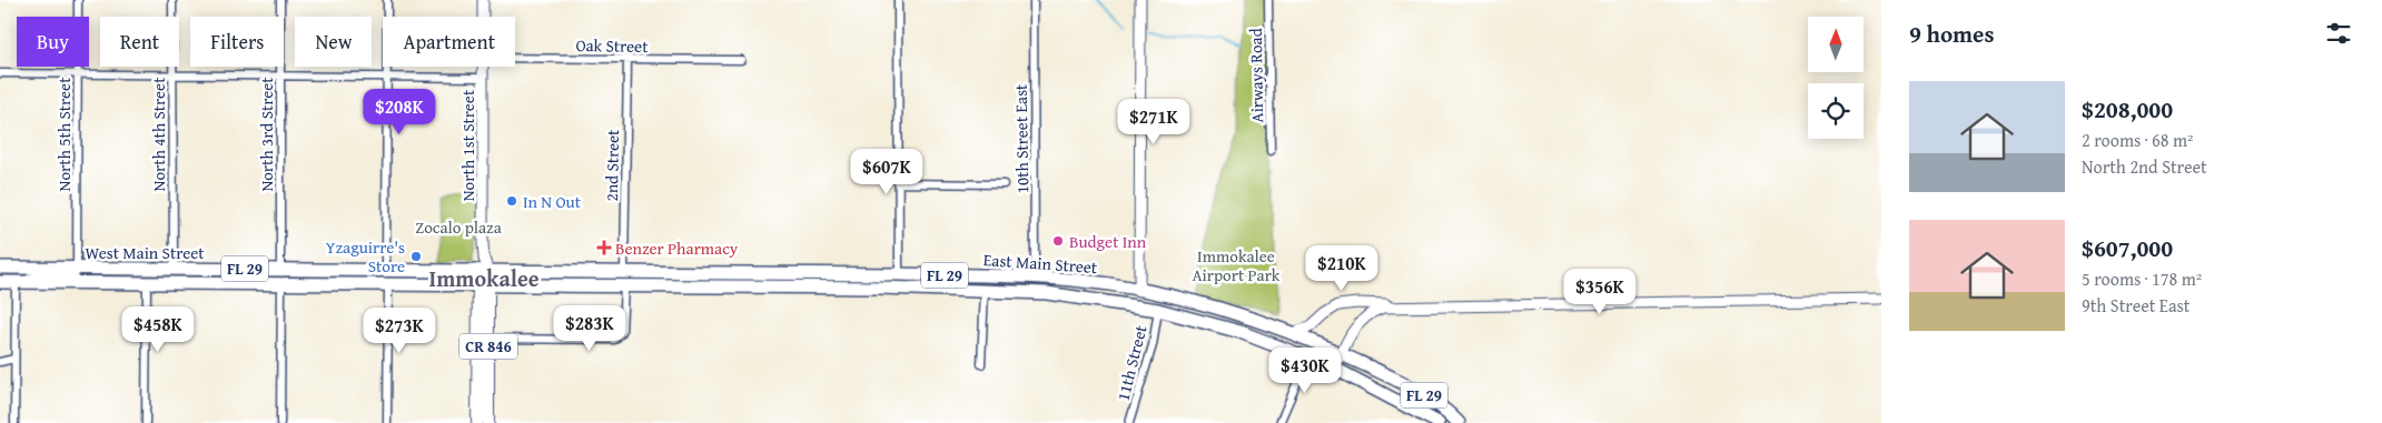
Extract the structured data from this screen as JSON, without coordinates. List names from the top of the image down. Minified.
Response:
{"streets":{"highway":["West Main Street","East Main Street","FL 29"],"main road":["North 1st Street","CR 846"],"street":["Oak Street","Airways Road","North 5th Street","North 4th Street","North 3rd Street","10th Street East","2nd Street","11th Street"]},"crossings":[["Oak Street","2nd Street"],["North 5th Street","West Main Street"],["North 4th Street","West Main Street"],["North 3rd Street","West Main Street"],["10th Street East","East Main Street"],["North 1st Street","West Main Street"],["North 1st Street","East Main Street"],["North 1st Street","CR 846"],["2nd Street","East Main Street"],["West Main Street","East Main Street"],["West Main Street","CR 846"],["East Main Street","CR 846"],["East Main Street","11th Street"]],"districts":["Immokalee"],"parks":["Zocalo plaza","Immokalee Airport Park"],"places":{"other":["In N Out","Budget Inn","Yzaguirre's Store"],"health":["Benzer Pharmacy"]},"north":"top","page":{"heading":"9 homes","chip":["Buy","Rent","Filters","New","Apartment"],"list":[{"name":"$208,000","note":"2 rooms · 68 m² · North 2nd Street"},{"name":"$607,000","note":"5 rooms · 178 m² · 9th Street East"}],"price":["$208K","$271K","$607K","$210K","$356K","$283K","$458K","$273K","$430K"]}}
